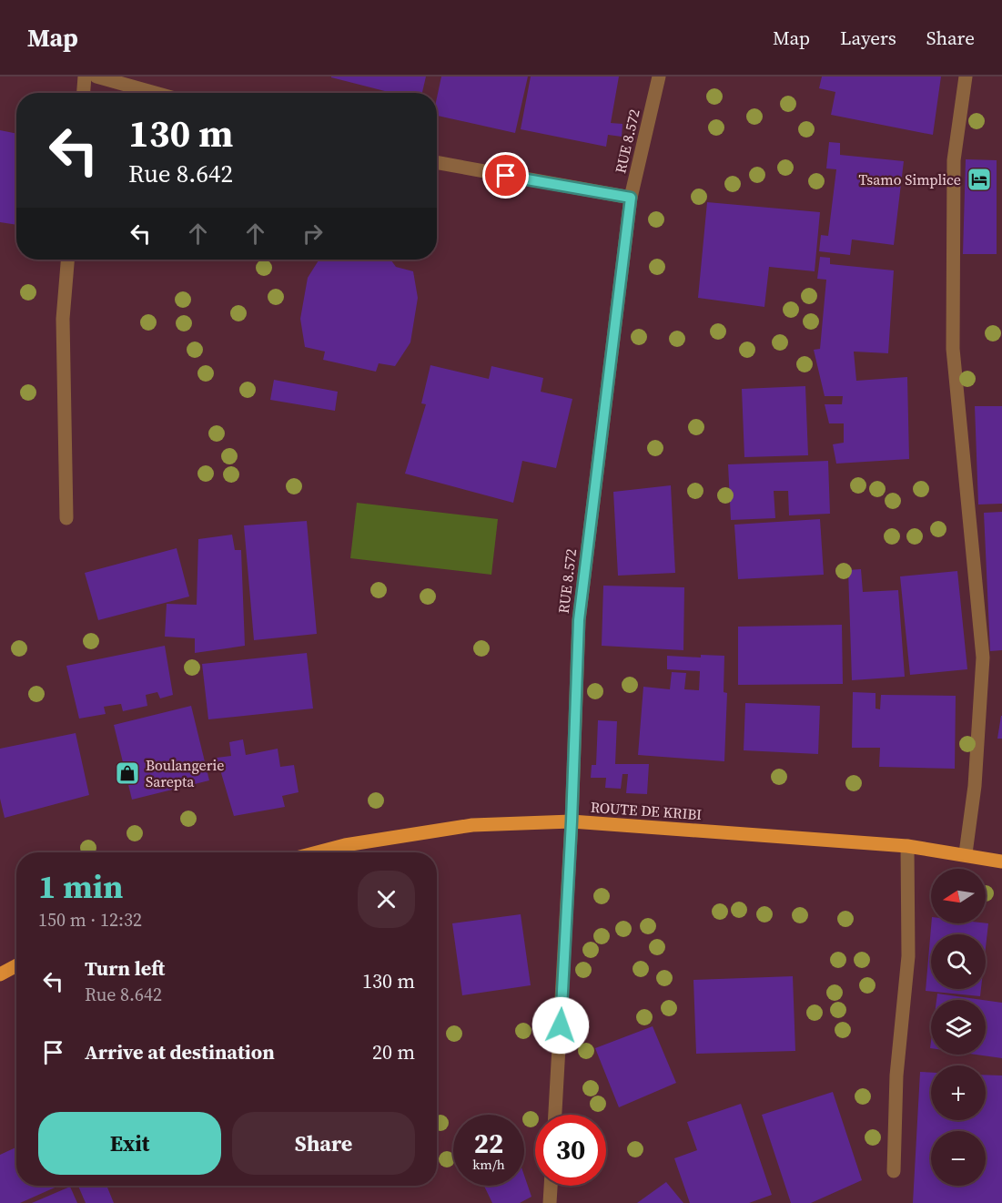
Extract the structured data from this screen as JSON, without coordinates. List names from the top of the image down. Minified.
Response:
{"streets":{"main road":["ROUTE DE KRIBI"],"street":["RUE 8.572"]},"crossings":[["RUE 8.572","ROUTE DE KRIBI"]],"places":{"hotel":["Tsamo Simplice"],"shop":["Boulangerie Sarepta"]},"north":"left","page":{"header":"Map","nav":["Map","Layers","Share"],"turn":["130 m","Rue 8.642"],"heading":["1 min","150 m · 12:32"],"map_buttons":["+","−"],"list":[{"name":"Turn left","note":"Rue 8.642","value":"130 m"},{"name":"Arrive at destination","value":"20 m"}],"buttons":["Exit","Share"],"speed":"22 km/h","limit":"30"}}
